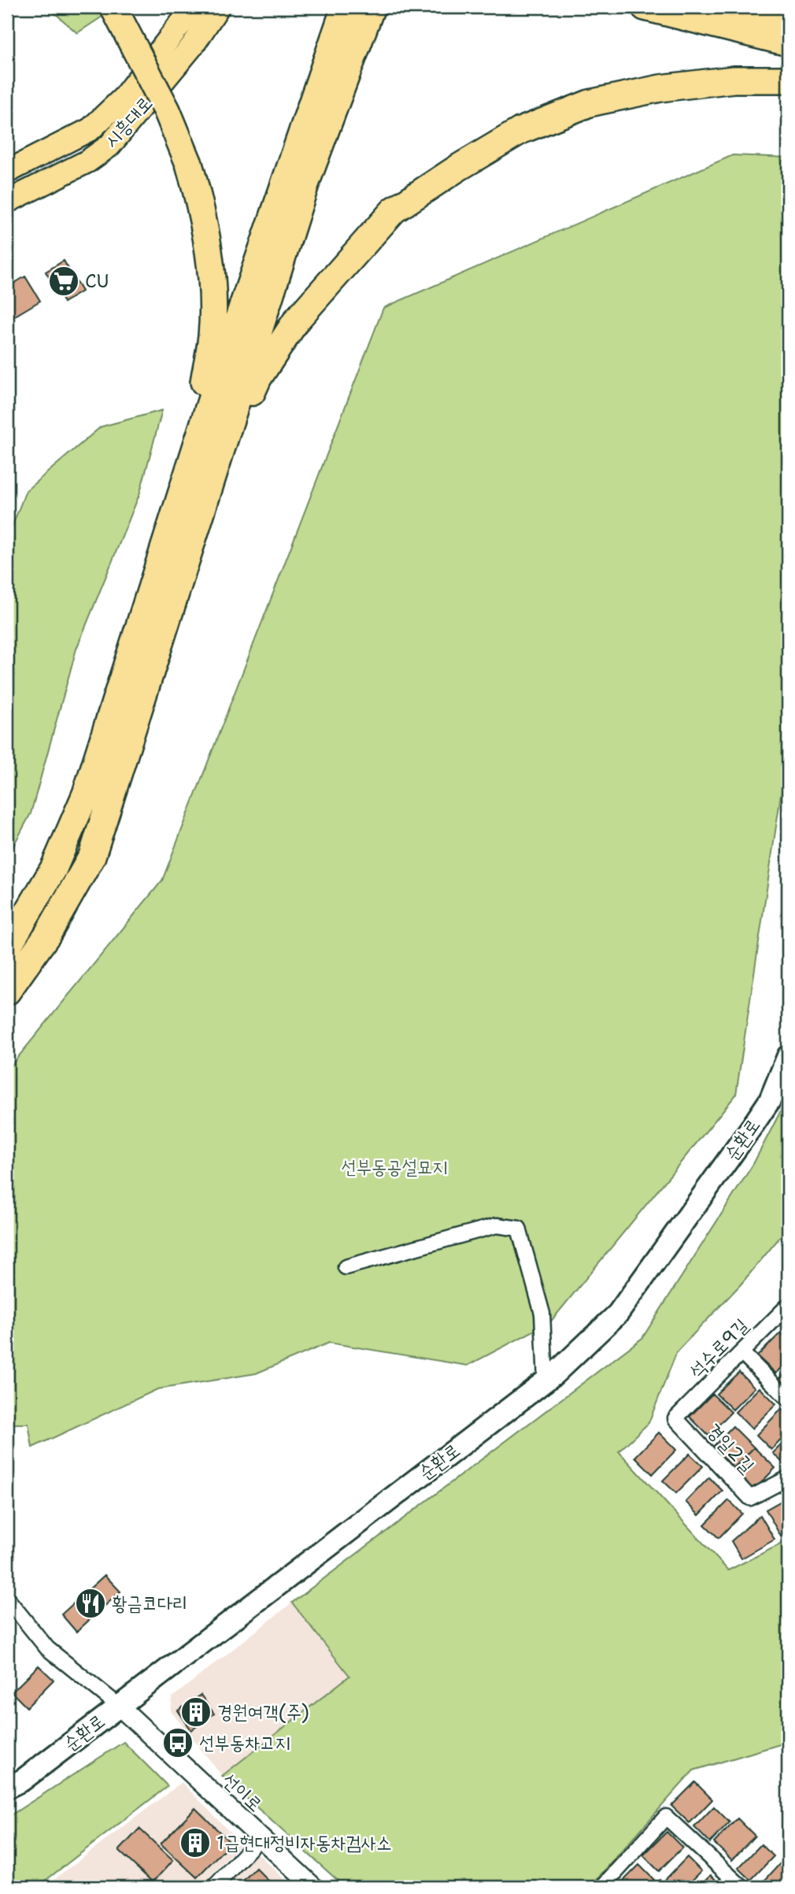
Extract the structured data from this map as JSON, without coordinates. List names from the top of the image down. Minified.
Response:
{"streets":{"main road":["시흥대로","순환로"],"street":["석수로9길","경일2길","선이로"]},"crossings":[["순환로","선이로"],["석수로9길","경일2길"]],"parks":["선부동공설묘지"],"places":{"supermarket":["CU"],"restaurant":["황금코다리"],"building":["경원여객(주)","1급현대정비자동차검사소"],"bus stop":["선부동차고지"]}}
